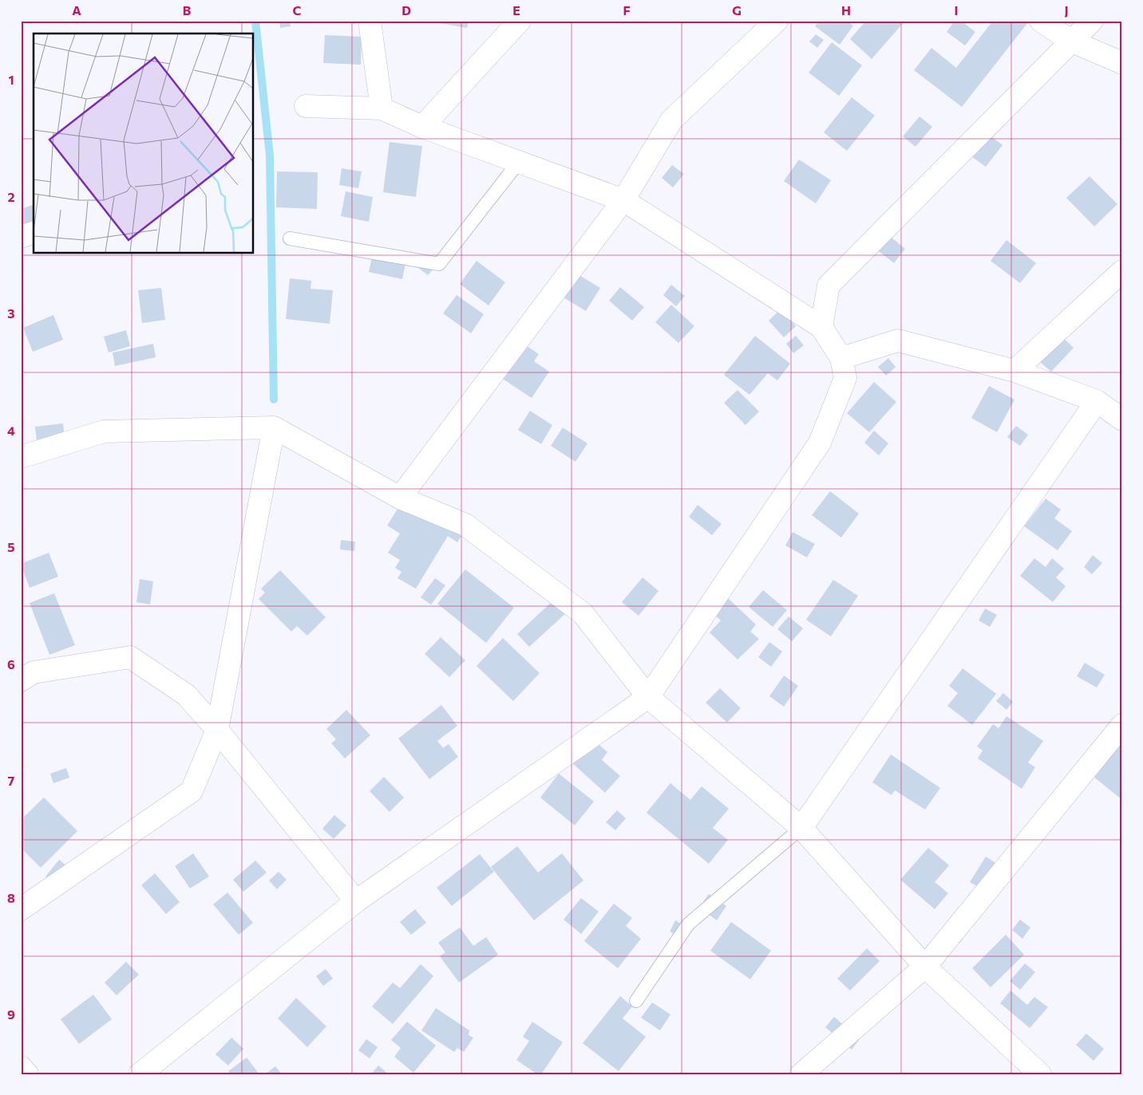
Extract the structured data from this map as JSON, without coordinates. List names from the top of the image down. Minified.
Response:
{"grid":{"columns":["A","B","C","D","E","F","G","H","I","J"],"rows":["1","2","3","4","5","6","7","8","9"]}}
